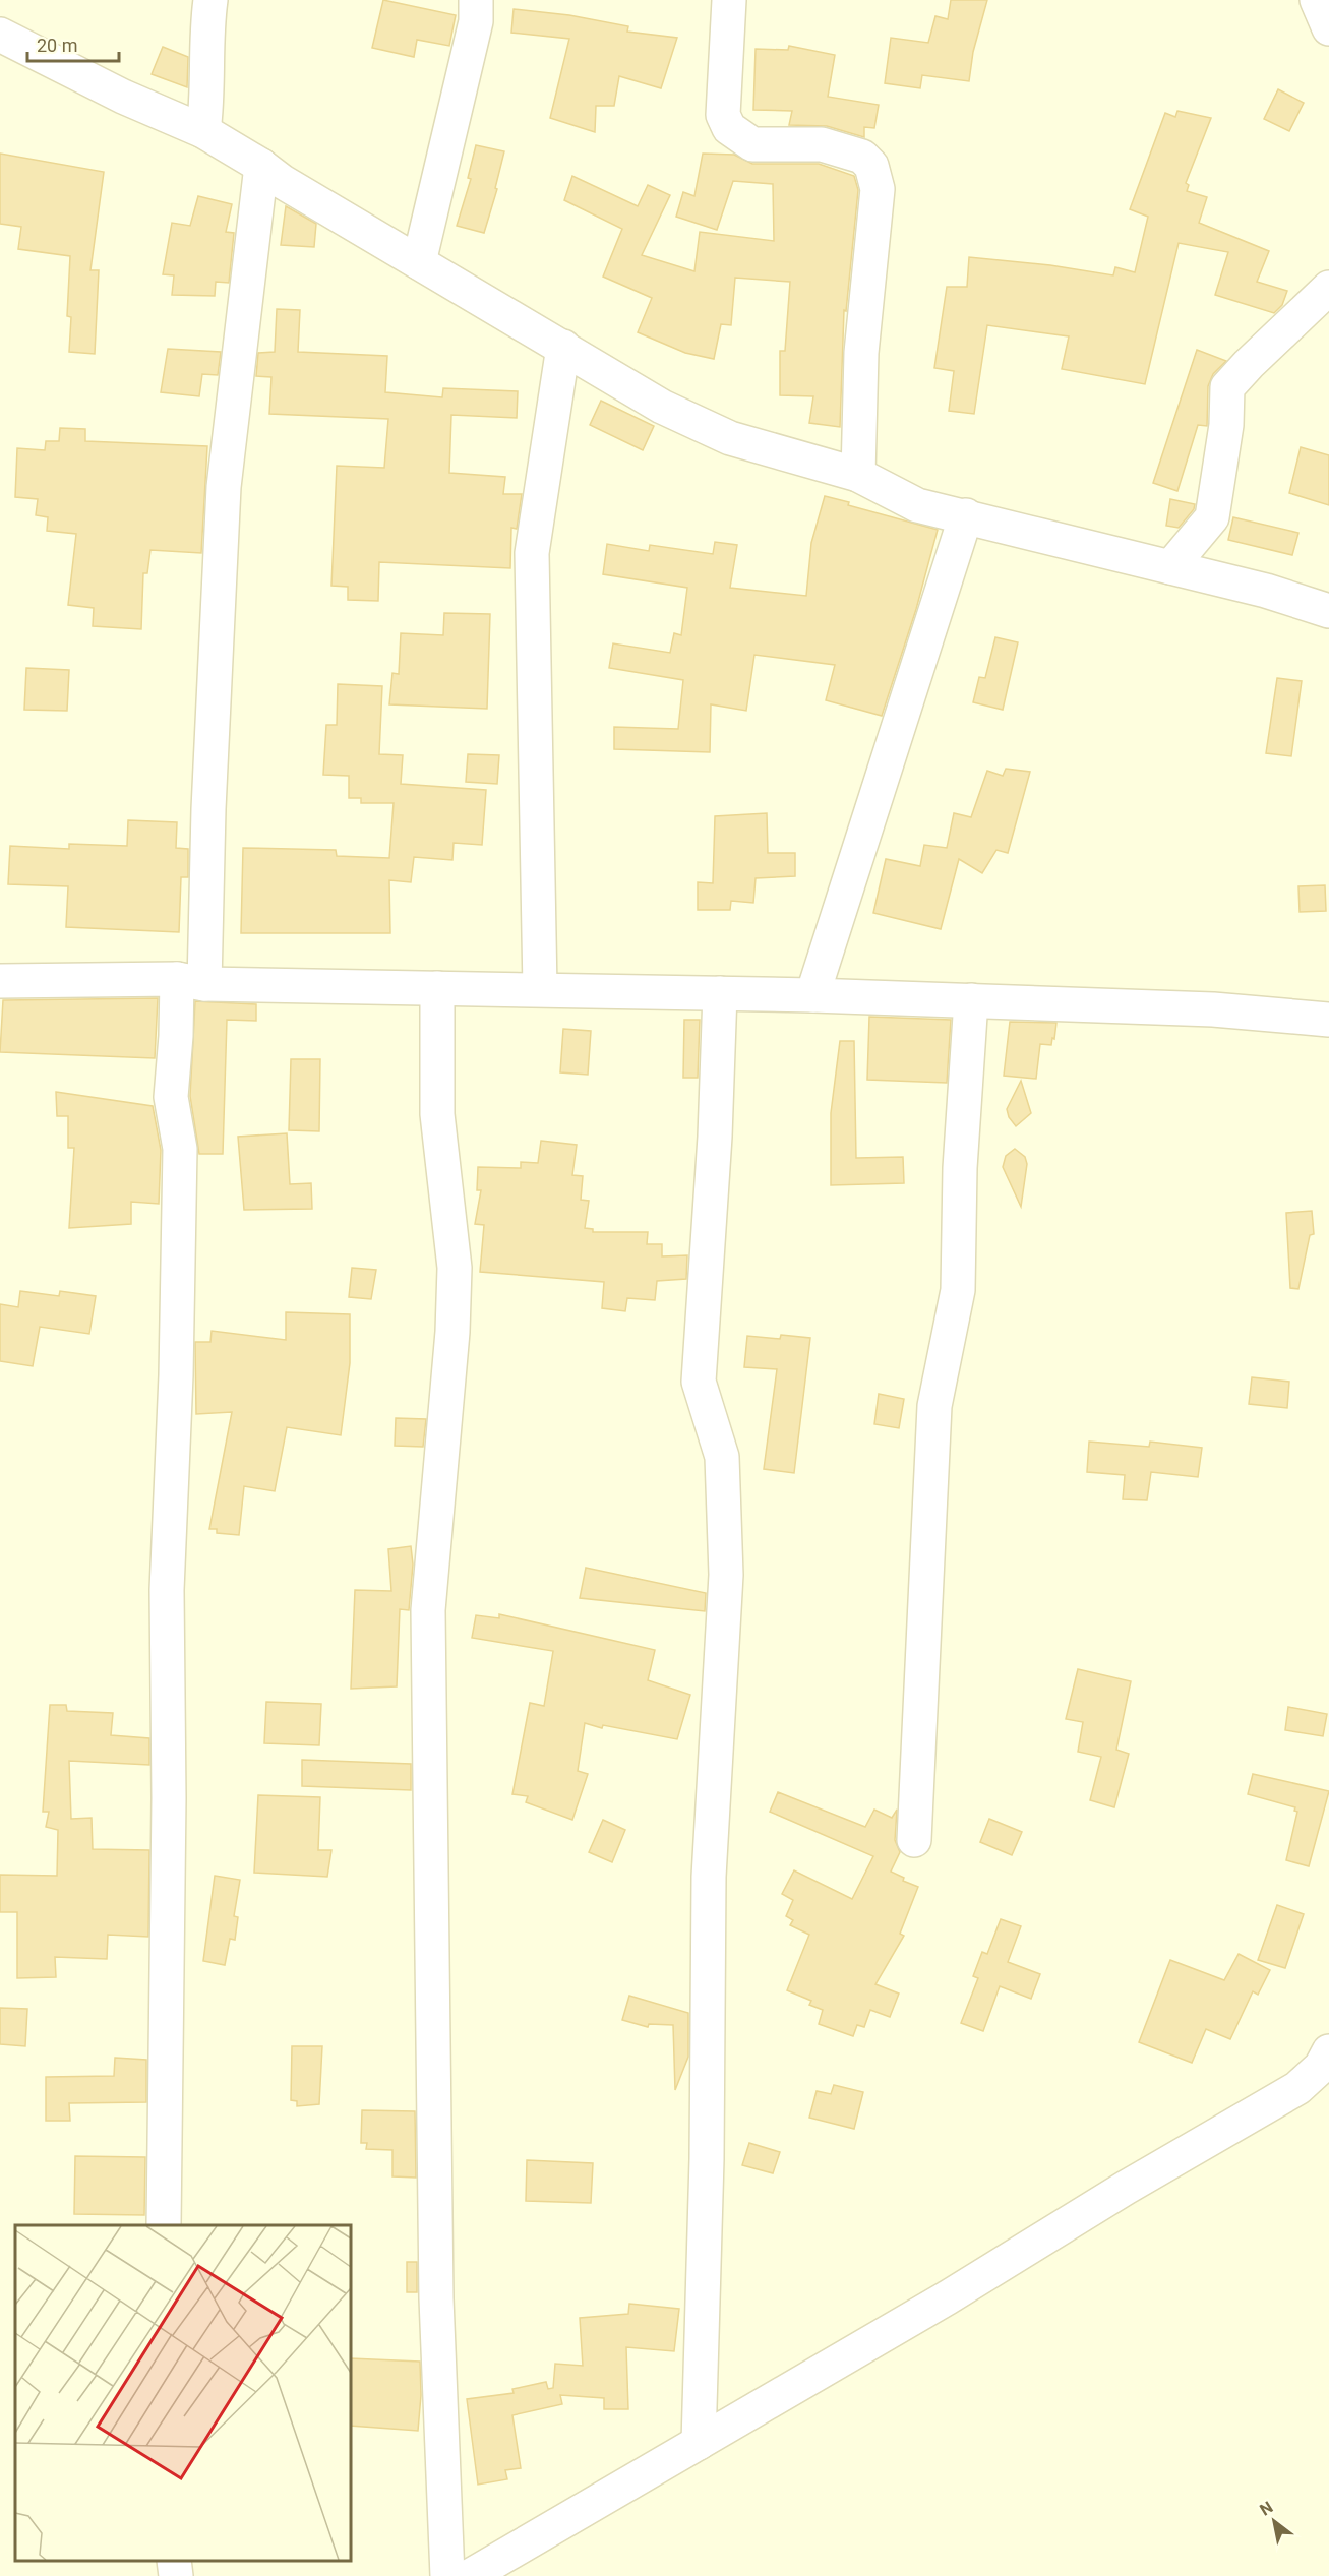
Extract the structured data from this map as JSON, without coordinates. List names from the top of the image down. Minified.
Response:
{"scale_bar":"20 m","north":"top left"}
